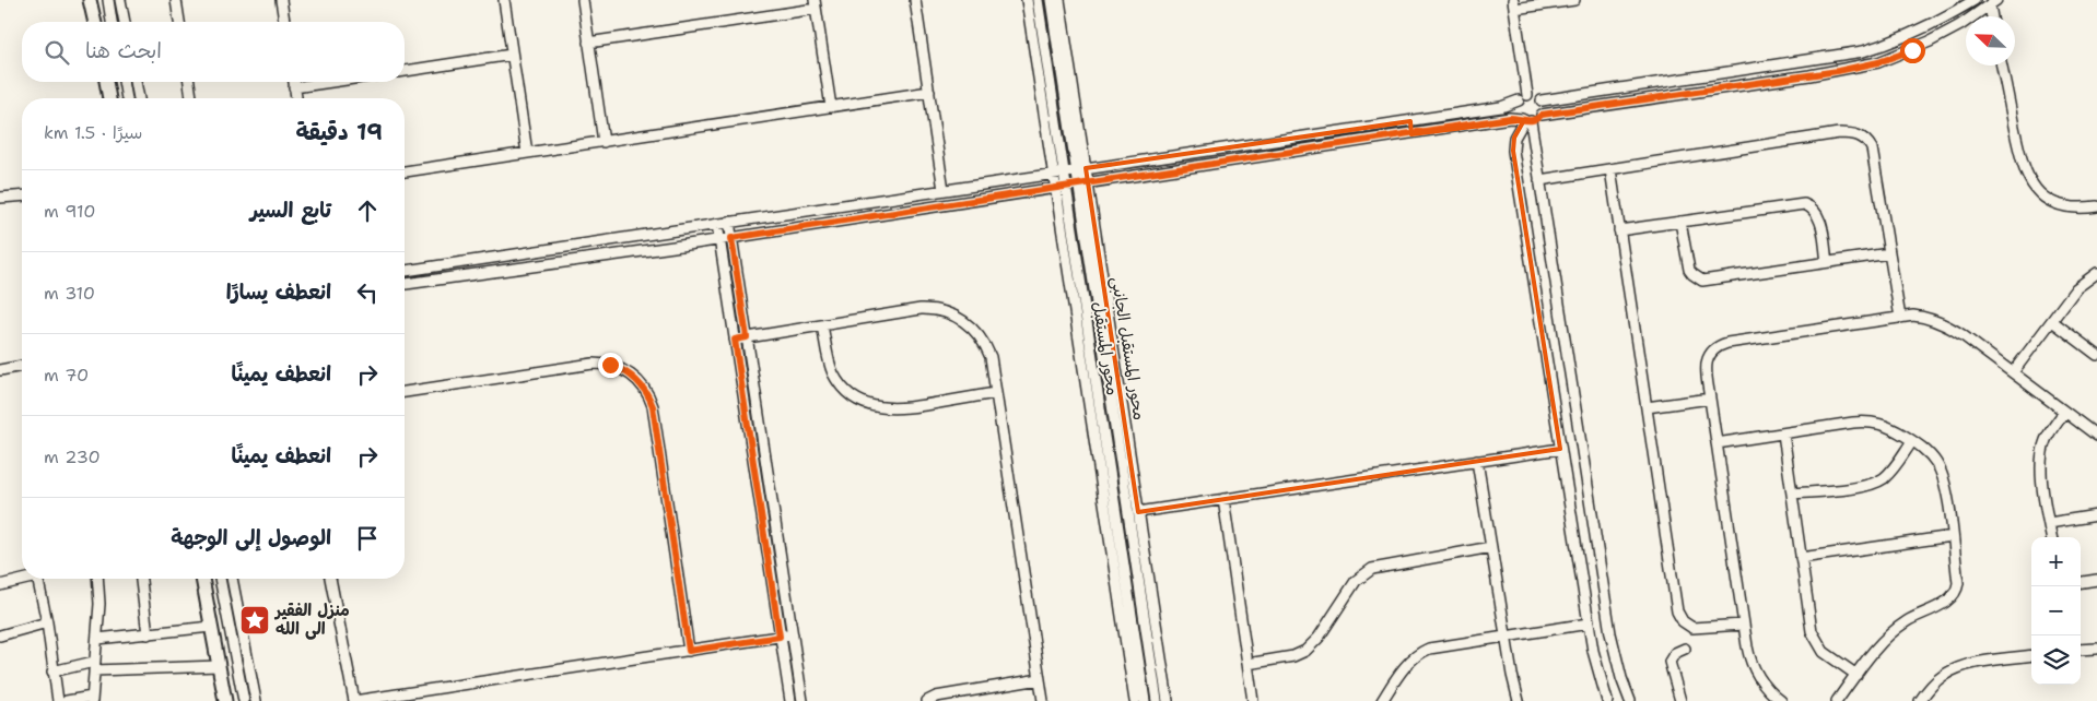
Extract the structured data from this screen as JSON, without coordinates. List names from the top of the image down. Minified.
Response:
{"streets":{"street":["محور المستقبل","محور المستقبل الجانبى"]},"crossings":[["محور المستقبل","محور المستقبل الجانبى"]],"places":{"place":["منزل الفقير الى الله"]},"north":"top left","page":{"search":"ابحث هنا","heading":["19 دقيقة","سيرًا · 1.5 km"],"list":[["تابع السير","910 m"],["انعطف يسارًا","310 m"],["انعطف يمينًا","70 m"],["انعطف يمينًا","230 m"],"الوصول إلى الوجهة"],"map_buttons":["+","−"]}}
